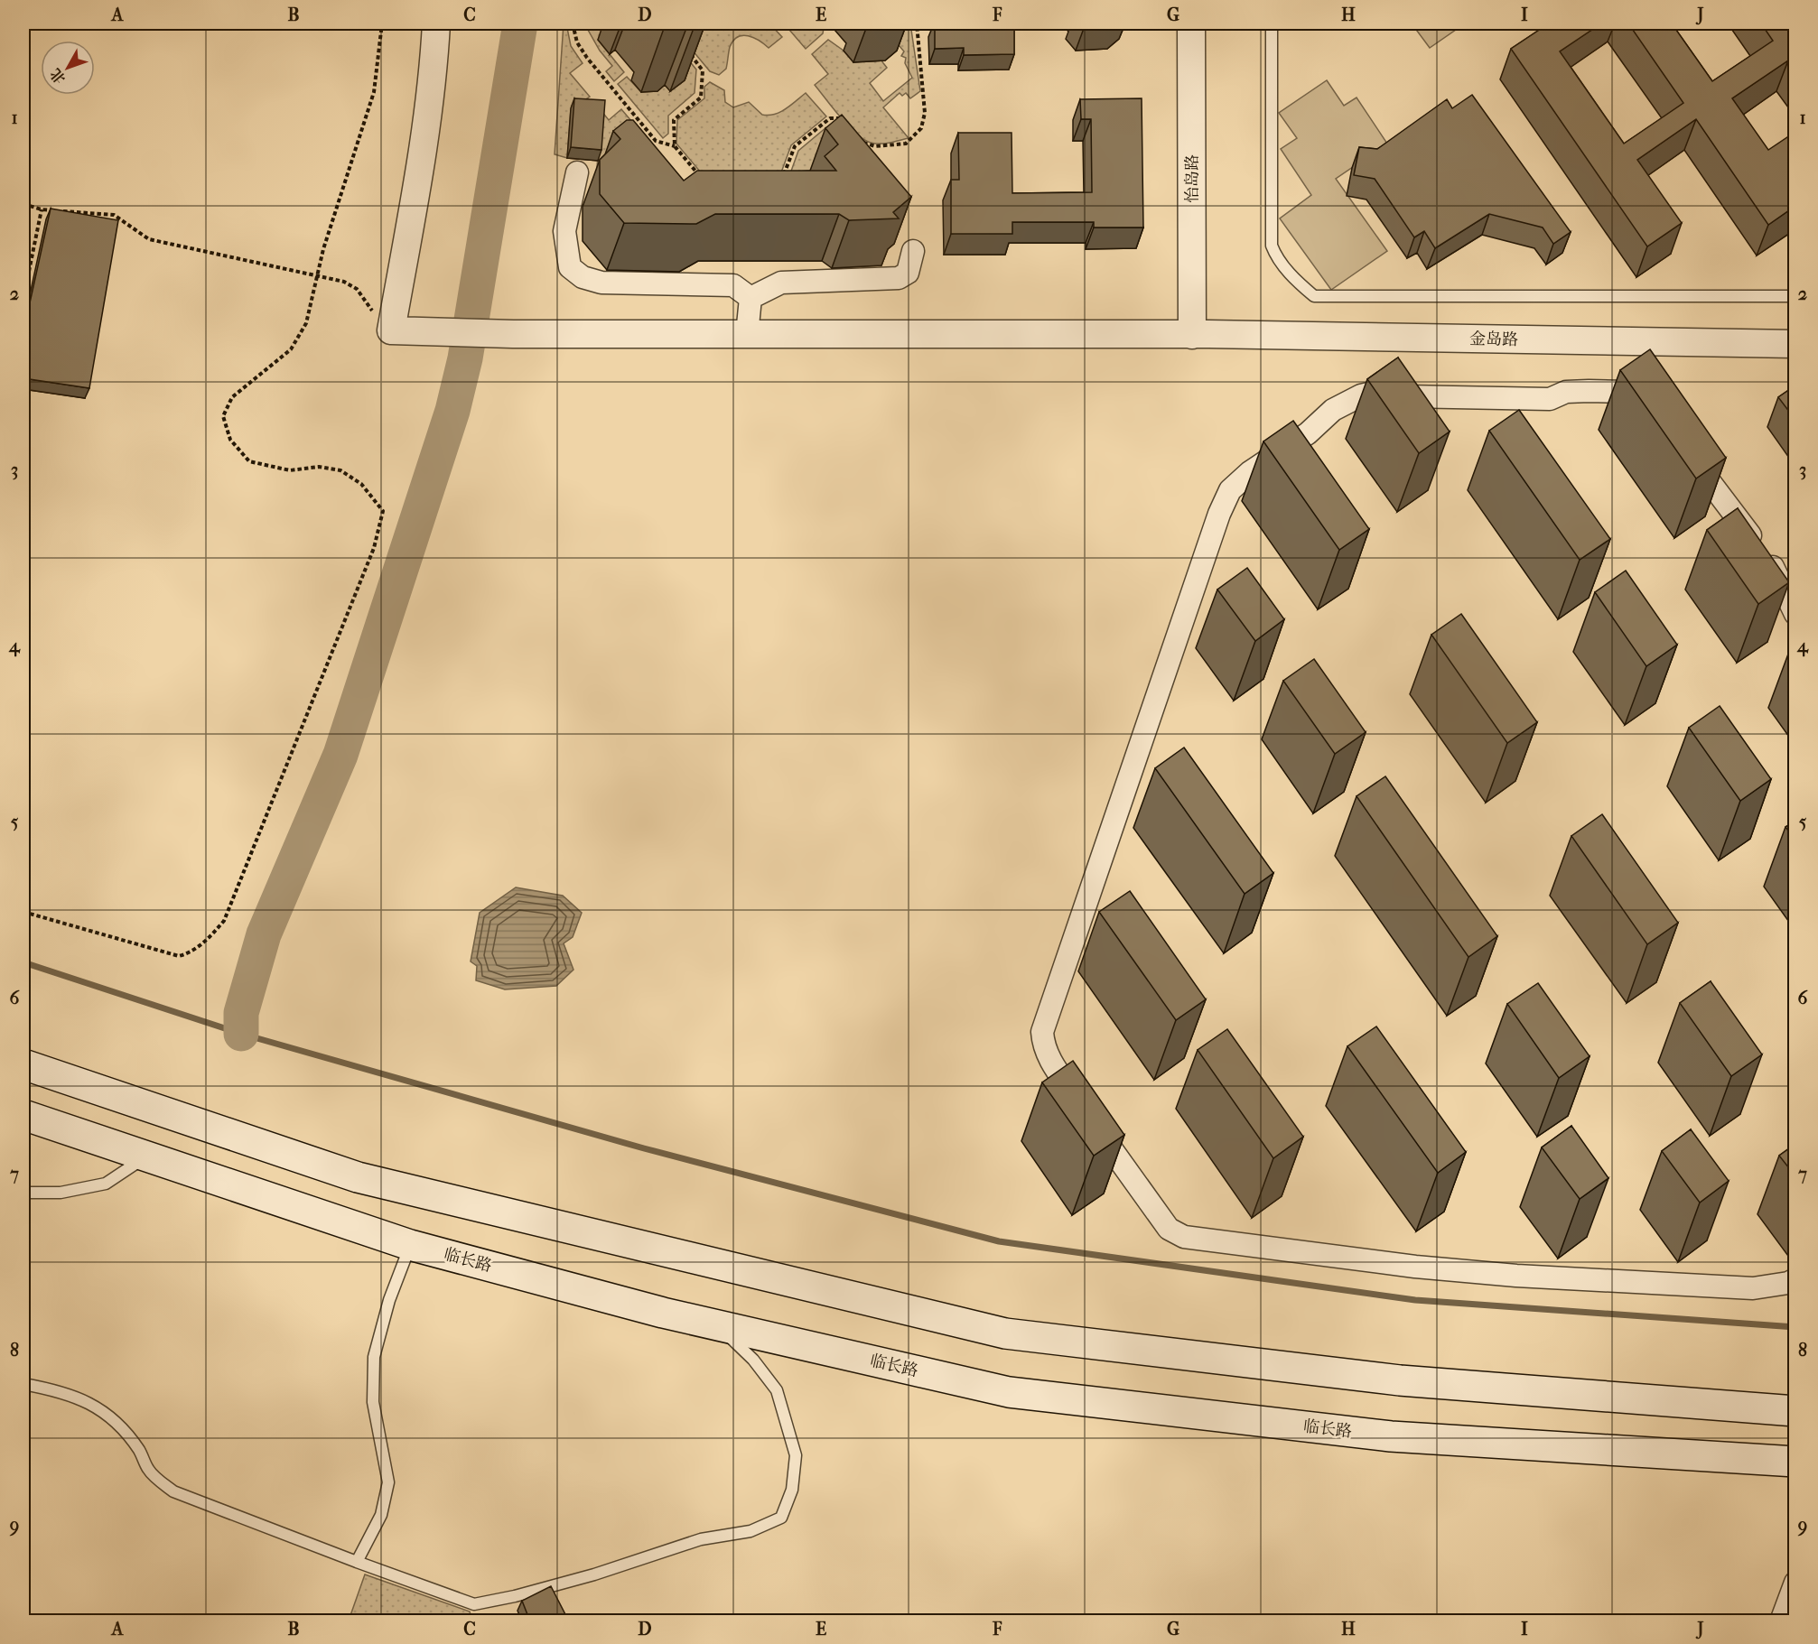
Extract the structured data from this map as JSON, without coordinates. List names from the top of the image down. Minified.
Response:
{"streets":{"main road":["临长路"],"street":["怡岛路","金岛路"]},"crossings":[["怡岛路","金岛路"]],"north":"bottom left","grid":{"columns":["A","B","C","D","E","F","G","H","I","J"],"rows":["1","2","3","4","5","6","7","8","9"]}}
